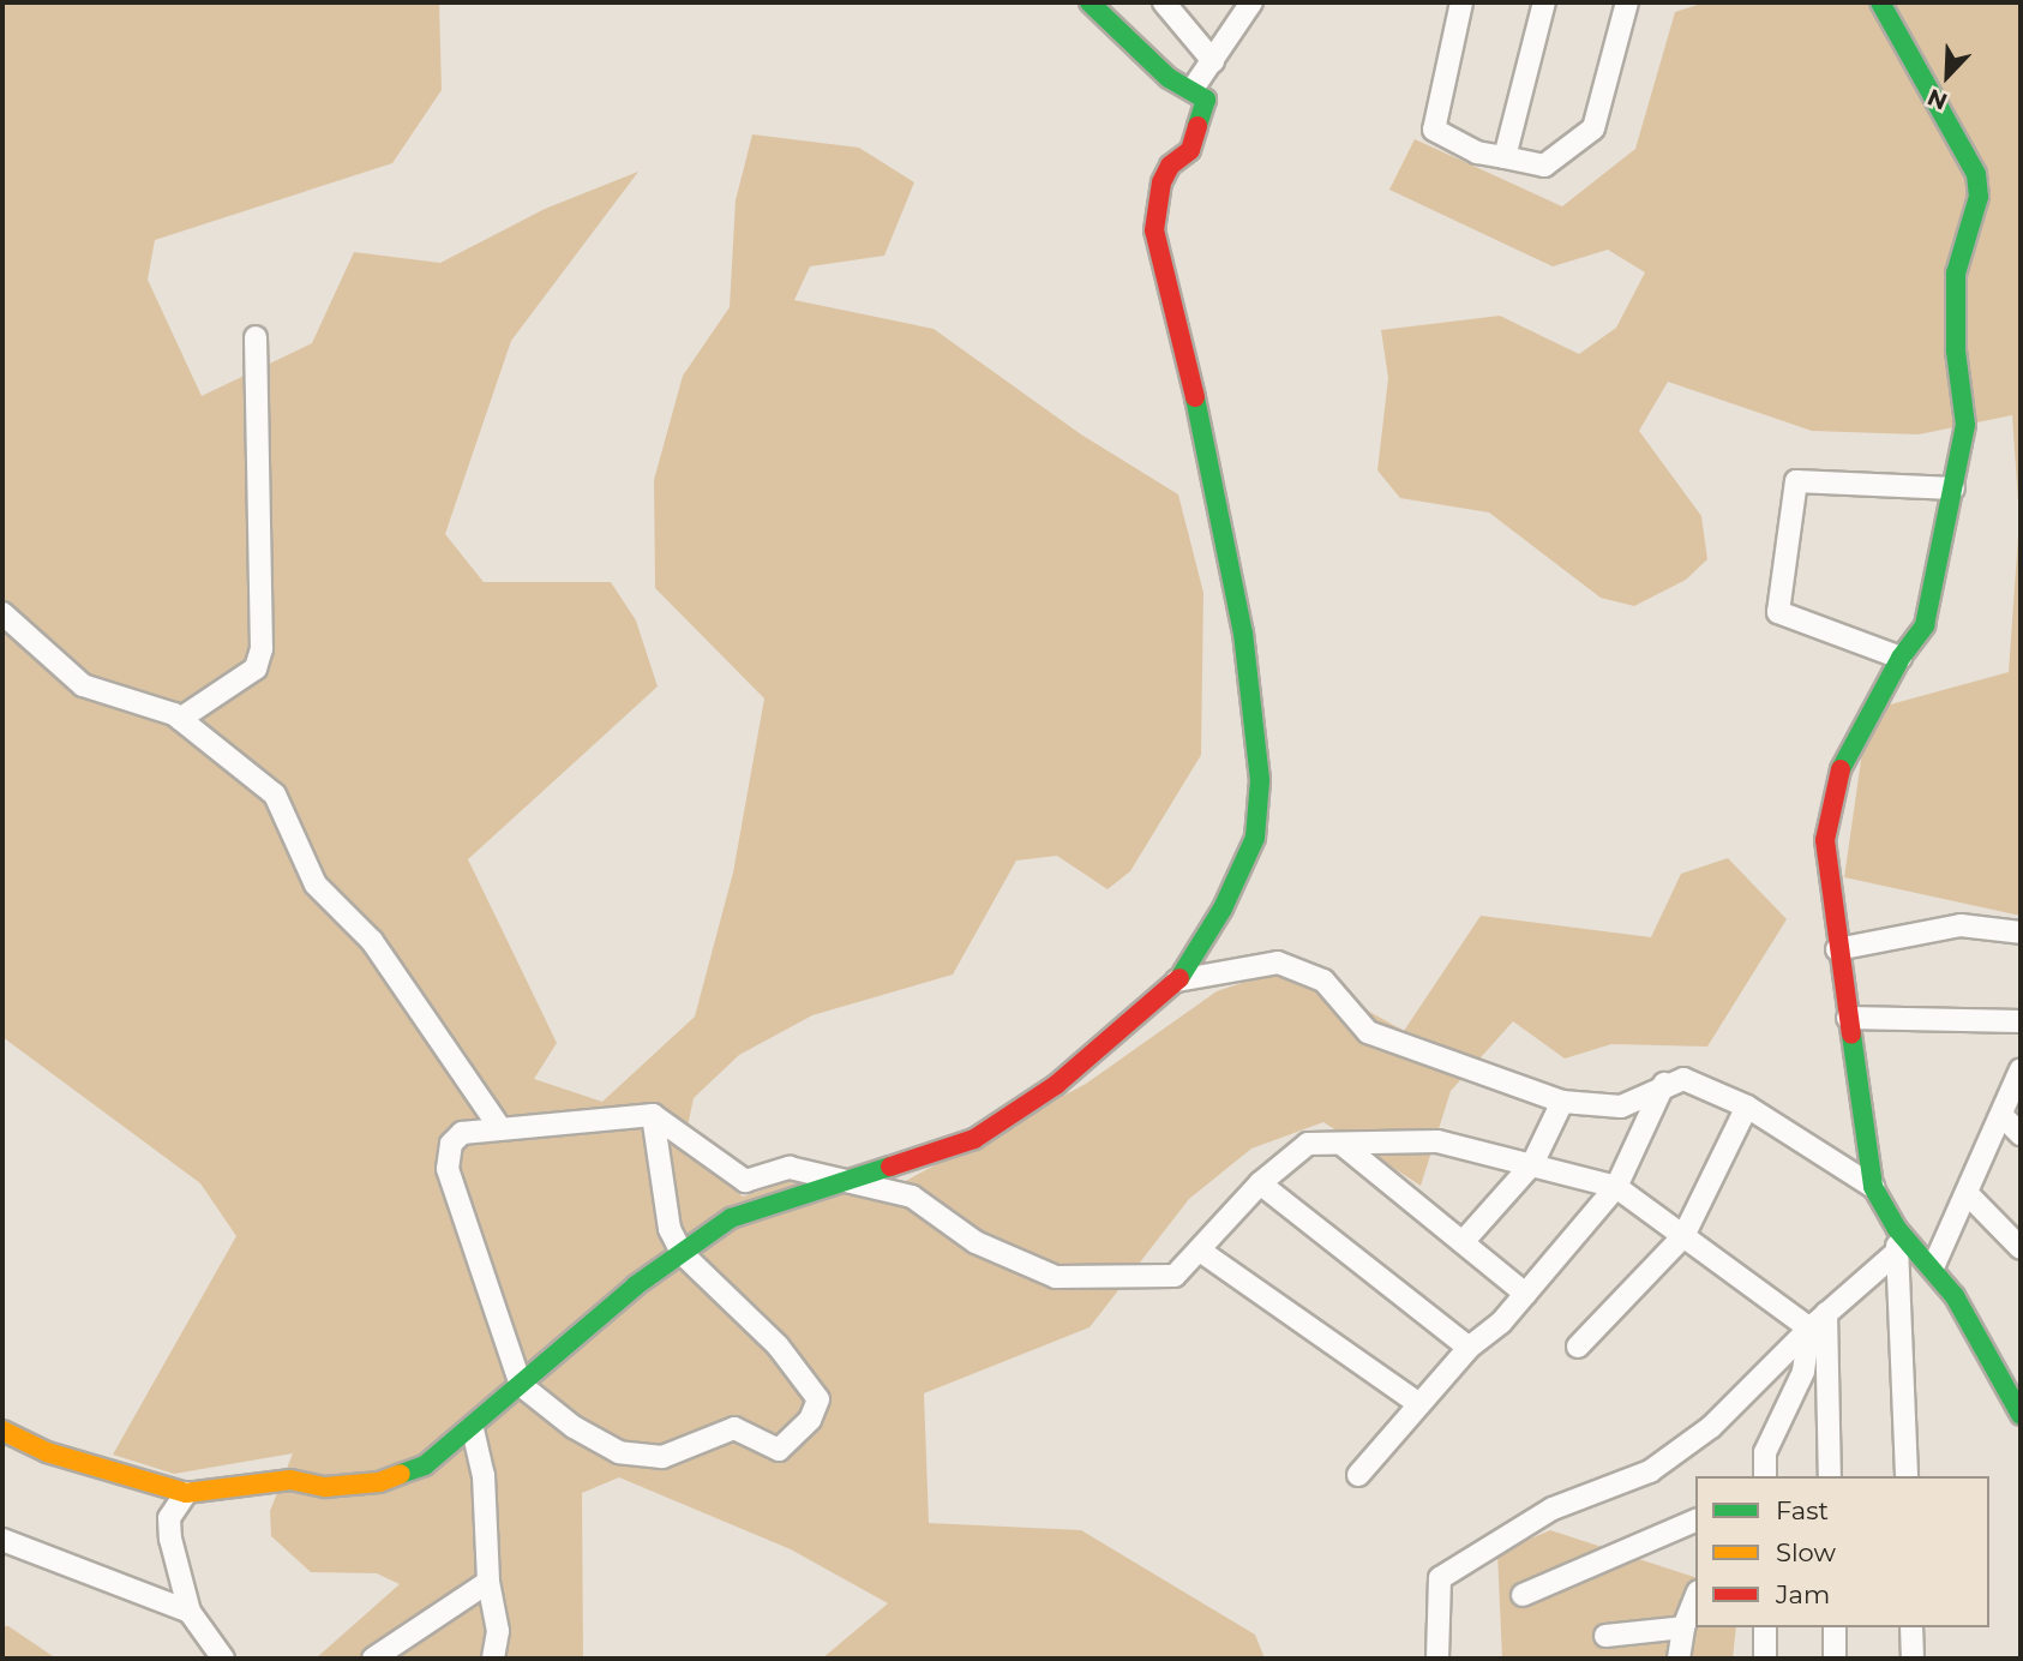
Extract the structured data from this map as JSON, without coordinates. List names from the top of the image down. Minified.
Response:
{"legend":["Fast","Slow","Jam"],"north":"bottom left"}
